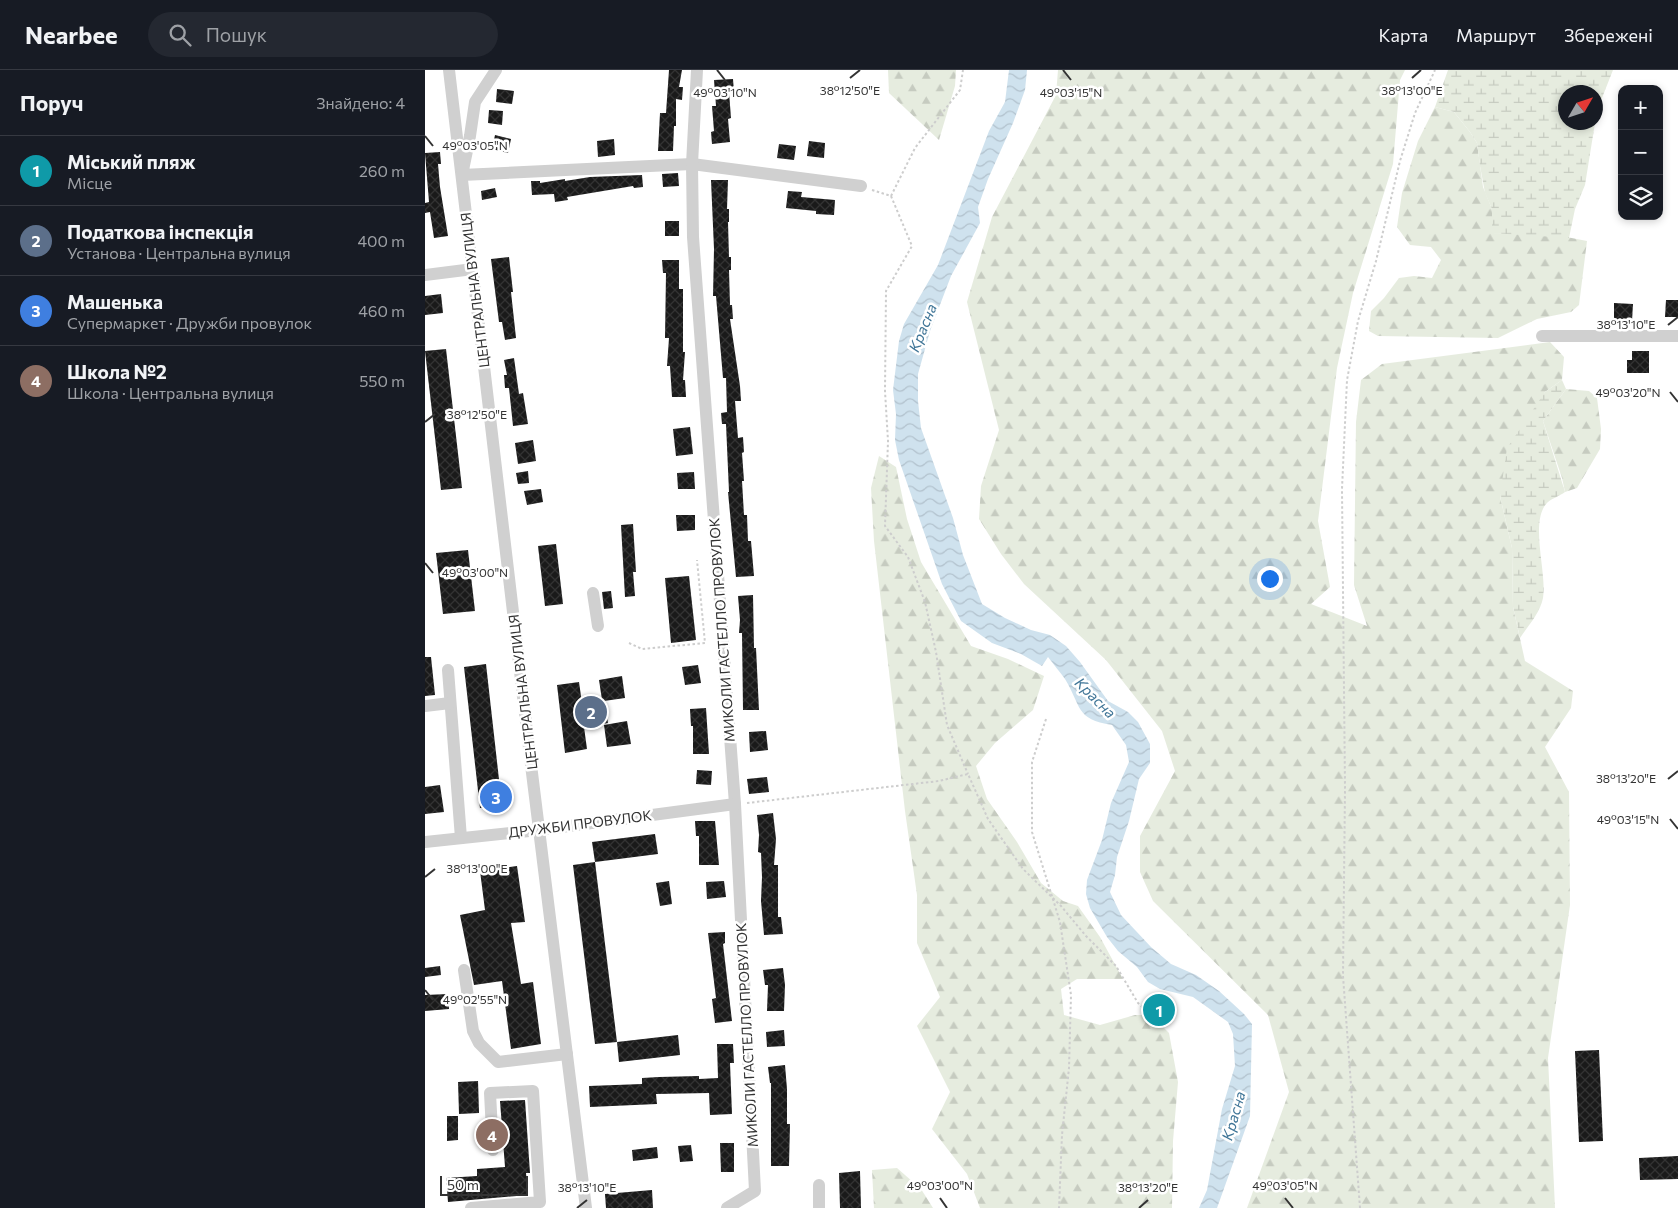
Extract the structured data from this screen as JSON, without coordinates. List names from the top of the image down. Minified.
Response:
{"streets":{"street":["ЦЕНТРАЛЬНА ВУЛИЦЯ","МИКОЛИ ГАСТЕЛЛО ПРОВУЛОК","ДРУЖБИ ПРОВУЛОК"]},"crossings":[["ЦЕНТРАЛЬНА ВУЛИЦЯ","ДРУЖБИ ПРОВУЛОК"],["МИКОЛИ ГАСТЕЛЛО ПРОВУЛОК","ДРУЖБИ ПРОВУЛОК"]],"water":["Красна"],"scale_bar":"50 m","north":"top right","page":{"header":"Nearbee","search":"Пошук","nav":["Карта","Маршрут","Збережені"],"heading":["Поруч","Знайдено: 4"],"map_buttons":["+","−"],"list":[{"mark":"1","name":"Міський пляж","note":"Місце","value":"260 m"},{"mark":"2","name":"Податкова інспекція","note":"Установа · Центральна вулиця","value":"400 m"},{"mark":"3","name":"Машенька","note":"Супермаркет · Дружби провулок","value":"460 m"},{"mark":"4","name":"Школа №2","note":"Школа · Центральна вулиця","value":"550 m"}],"pins":["2","3","1","4"],"scale":"50 m"},"coordinates":["38°12'50\"E","38°13'00\"E","49°03'10\"N","49°03'15\"N","49°03'05\"N","38°13'10\"E","49°03'20\"N","49°03'00\"N","38°13'20\"E","49°02'55\"N"]}
